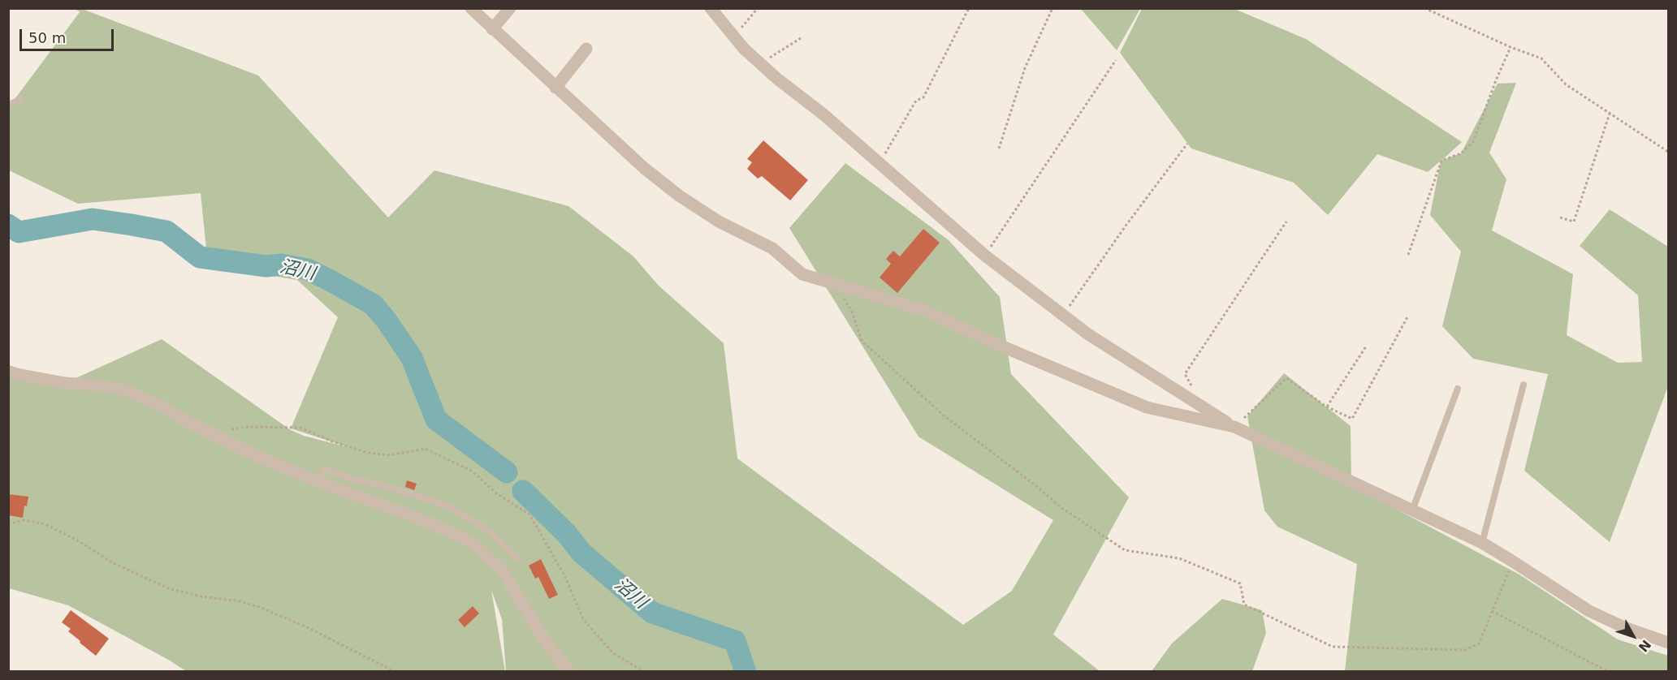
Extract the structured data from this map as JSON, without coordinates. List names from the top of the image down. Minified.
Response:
{"water":["沼川"],"scale_bar":"50 m","north":"bottom right"}
